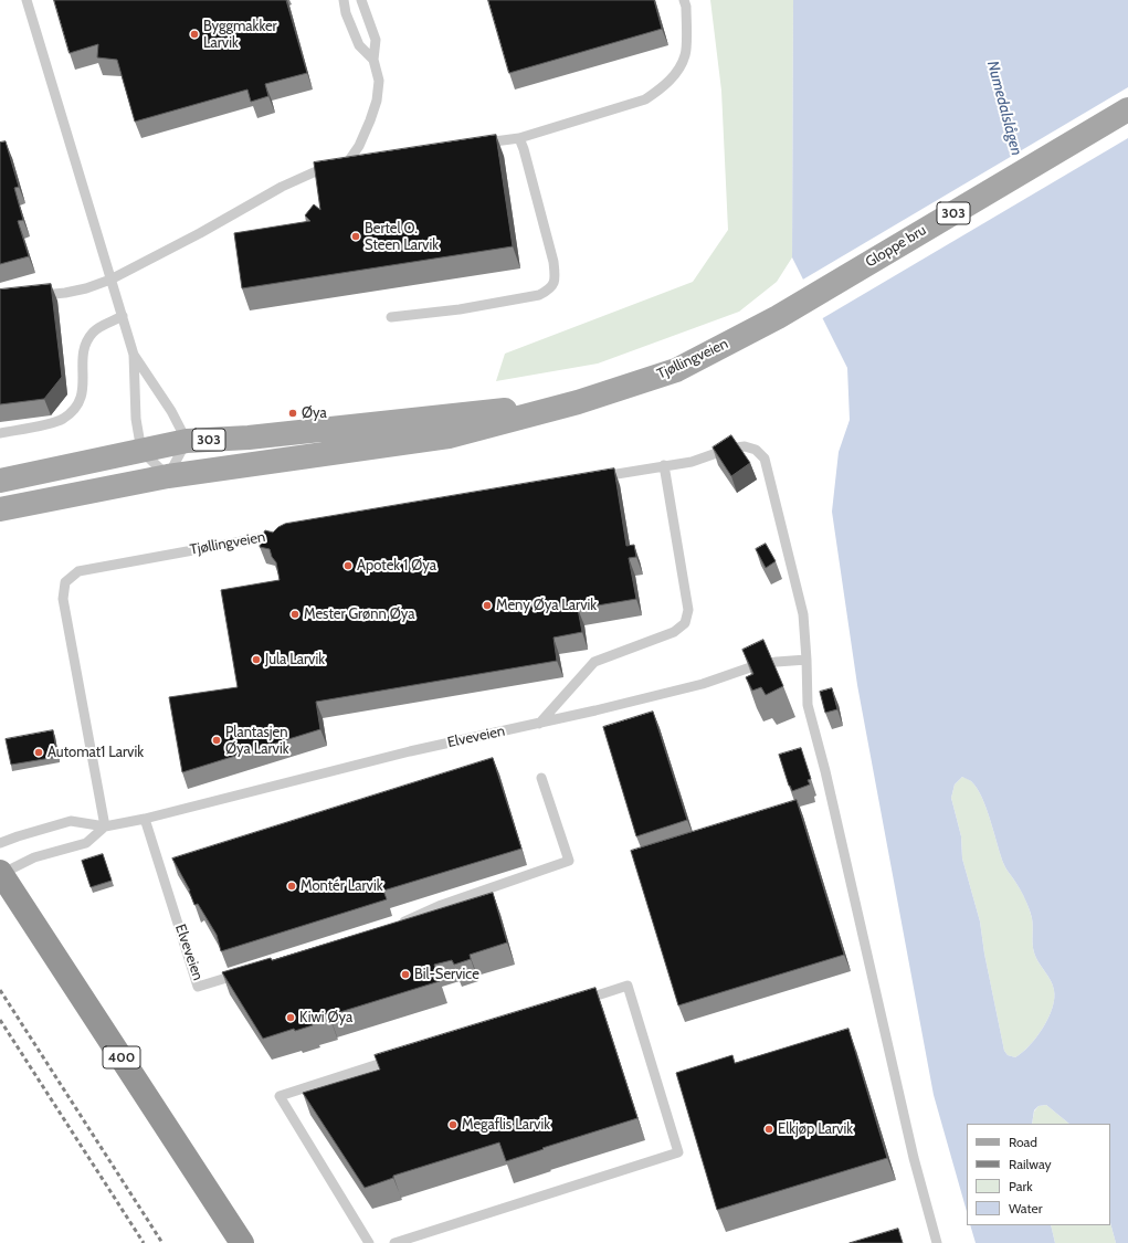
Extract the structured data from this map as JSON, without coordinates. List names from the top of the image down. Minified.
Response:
{"streets":{"highway":["400"],"main road":["303","Gloppe bru","Tjøllingveien"],"lane":["Elveveien"]},"crossings":[["Gloppe bru","Tjøllingveien"],["Tjøllingveien","Elveveien"]],"water":["Numedalslågen"],"places":["Byggmakker Larvik","Bertel O. Steen Larvik","Øya","Apotek 1 Øya","Meny Øya Larvik","Mester Grønn Øya","Jula Larvik","Plantasjen Øya Larvik","Automat1 Larvik","Montér Larvik","Bil-Service","Kiwi Øya","Megaflis Larvik","Elkjøp Larvik"],"legend":["Road","Railway","Park","Water"]}
